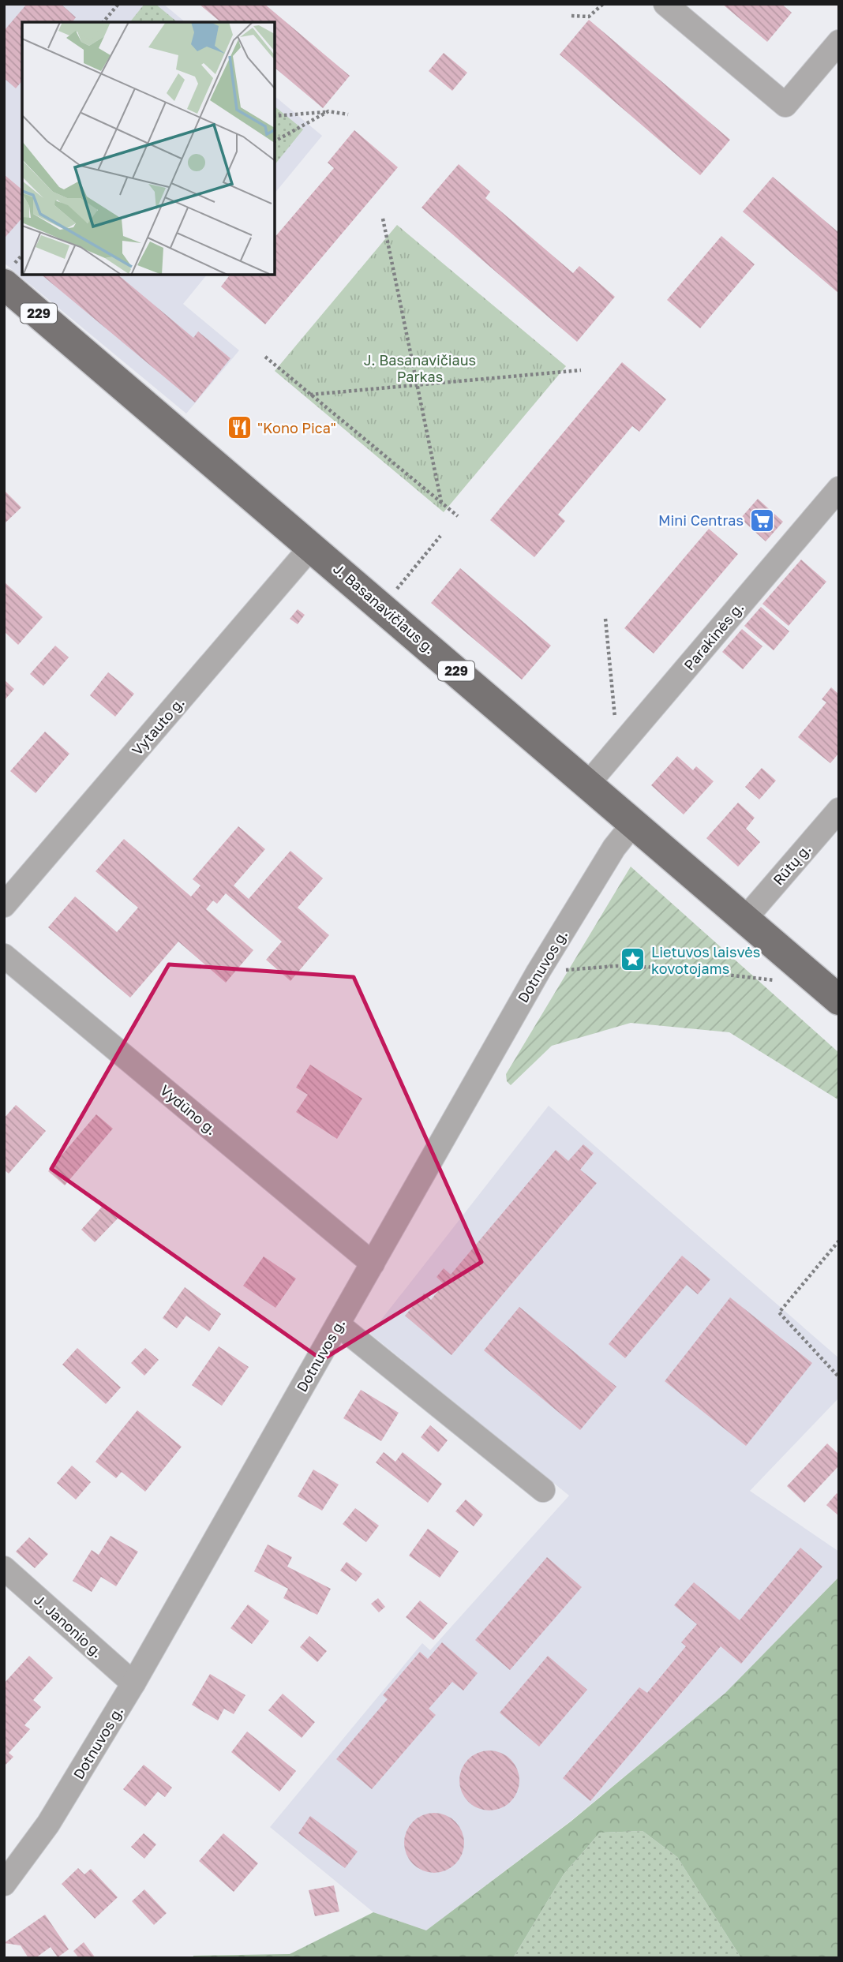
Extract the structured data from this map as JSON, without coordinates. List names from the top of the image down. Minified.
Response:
{"streets":{"main road":["229","J. Basanavičiaus g."],"street":["Parakinės g.","Vytauto g.","Rūtų g.","Dotnuvos g.","Vydūno g.","J. Janonio g."]},"crossings":[["J. Basanavičiaus g.","Parakinės g."],["J. Basanavičiaus g.","Vytauto g."],["J. Basanavičiaus g.","Rūtų g."],["J. Basanavičiaus g.","Dotnuvos g."],["Dotnuvos g.","Vydūno g."],["Dotnuvos g.","J. Janonio g."]],"parks":["J. Basanavičiaus Parkas"],"places":{"restaurant":["\"Kono Pica\""],"supermarket":["Mini Centras"],"place":["Lietuvos laisvės kovotojams"]}}
